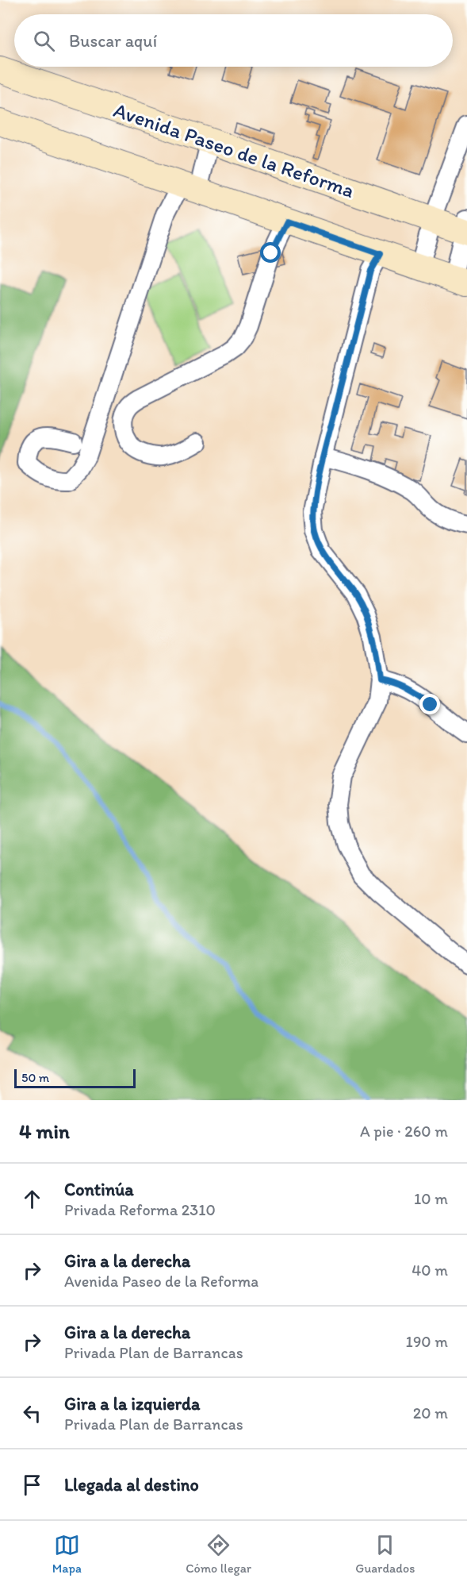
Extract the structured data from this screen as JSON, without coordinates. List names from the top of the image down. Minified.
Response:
{"streets":{"main road":["Avenida Paseo de la Reforma"]},"scale_bar":"50 m","page":{"search":"Buscar aquí","scale":"50 m","heading":["4 min","A pie · 260 m"],"list":[["Continúa","Privada Reforma 2310","10 m"],["Gira a la derecha","Avenida Paseo de la Reforma","40 m"],["Gira a la derecha","Privada Plan de Barrancas","190 m"],["Gira a la izquierda","Privada Plan de Barrancas","20 m"],"Llegada al destino"],"nav":["Mapa","Cómo llegar","Guardados"]}}
